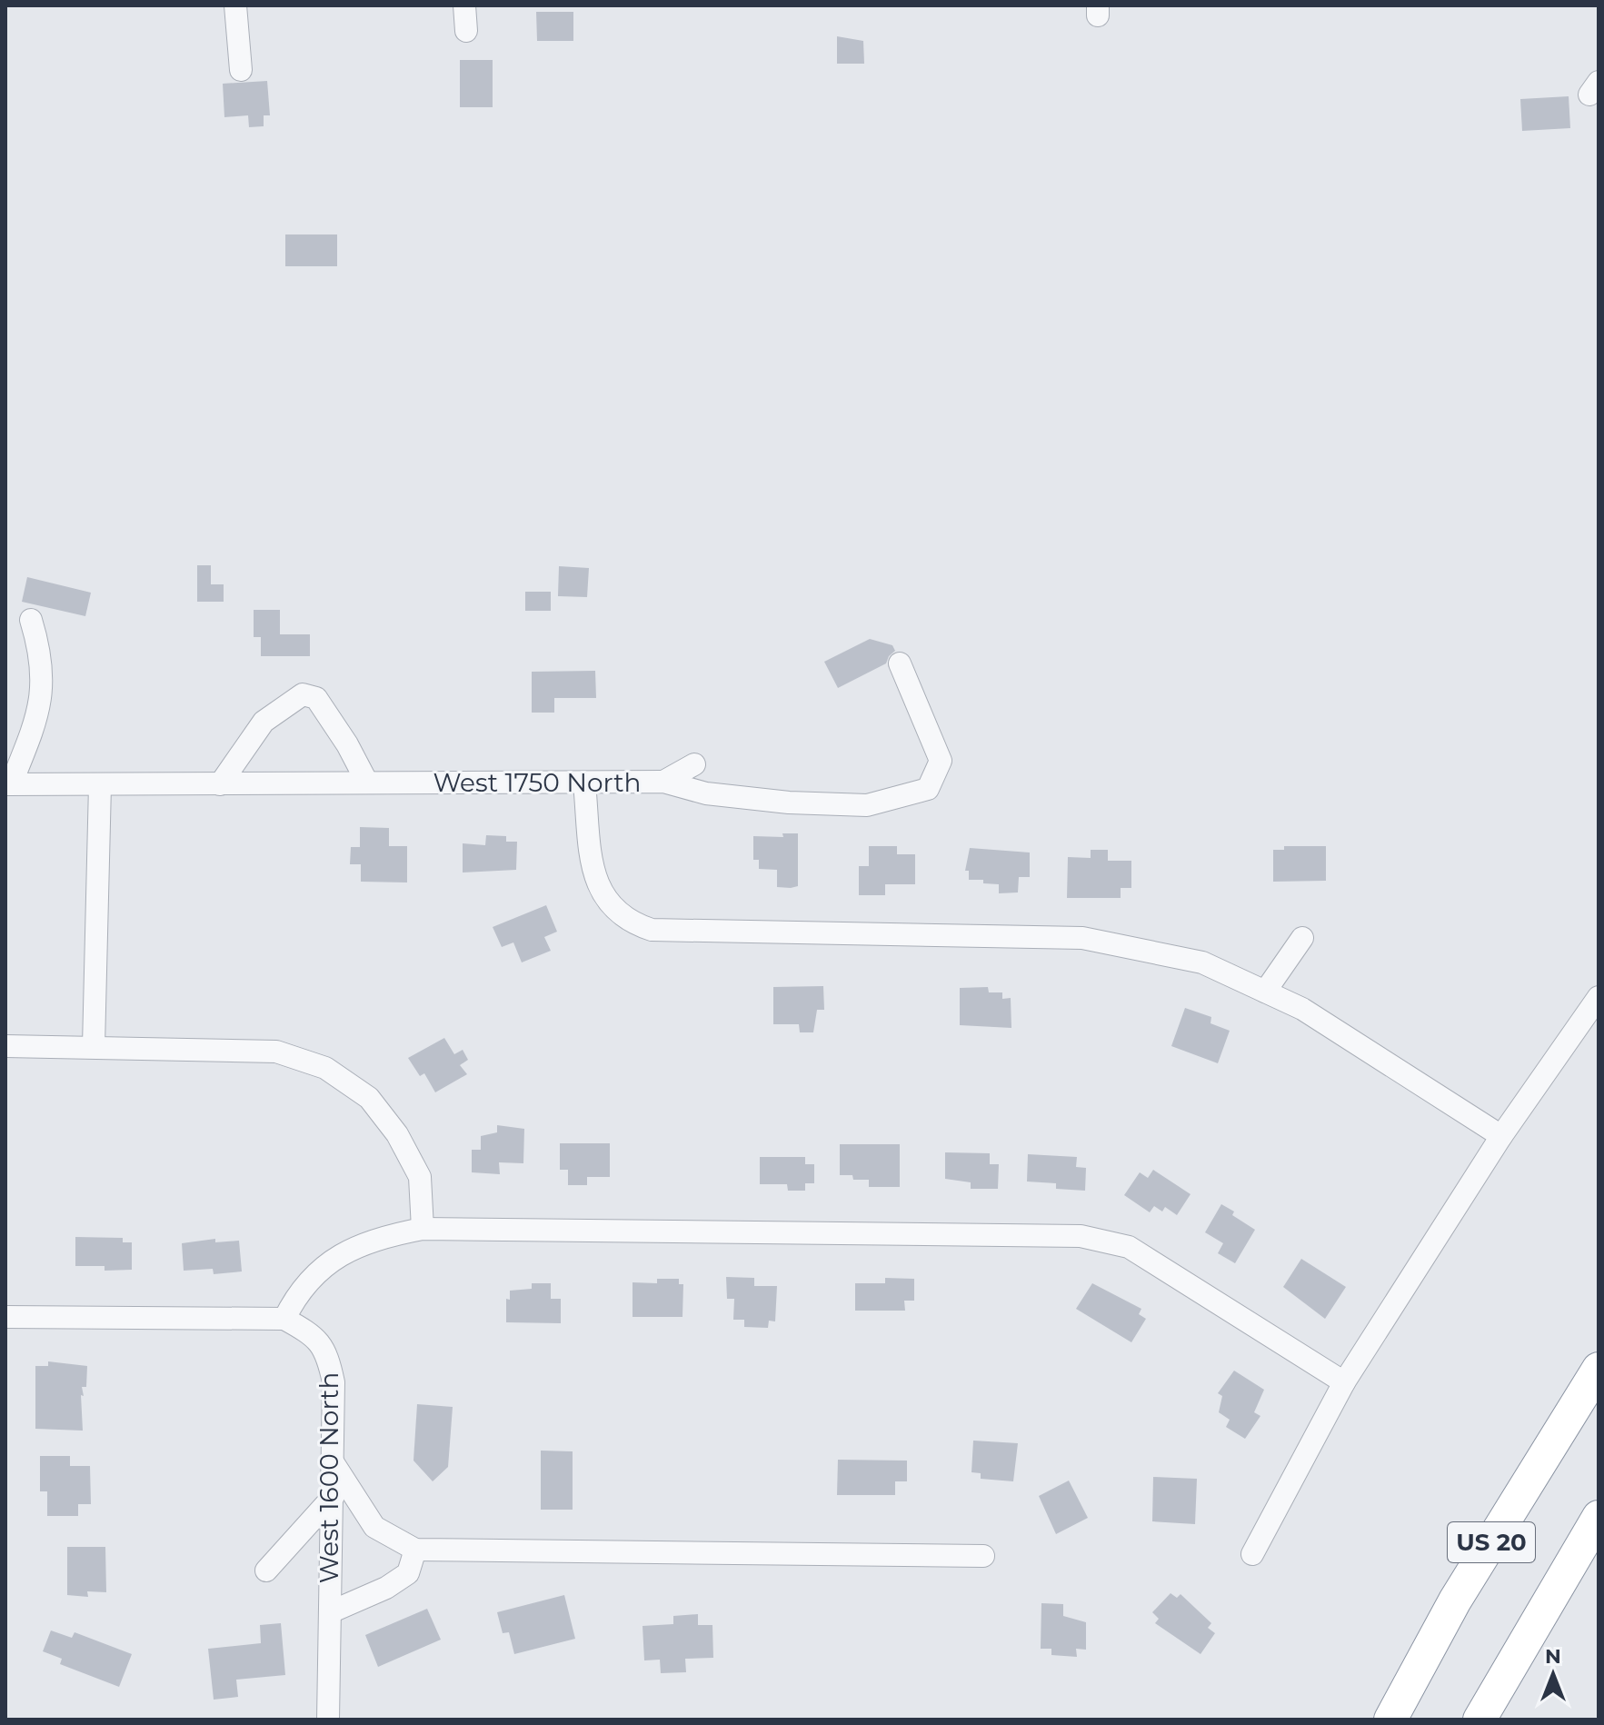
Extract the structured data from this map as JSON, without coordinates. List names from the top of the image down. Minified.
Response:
{"streets":{"highway":["US 20"],"street":["West 1750 North","West 1600 North"]},"north":"top"}
